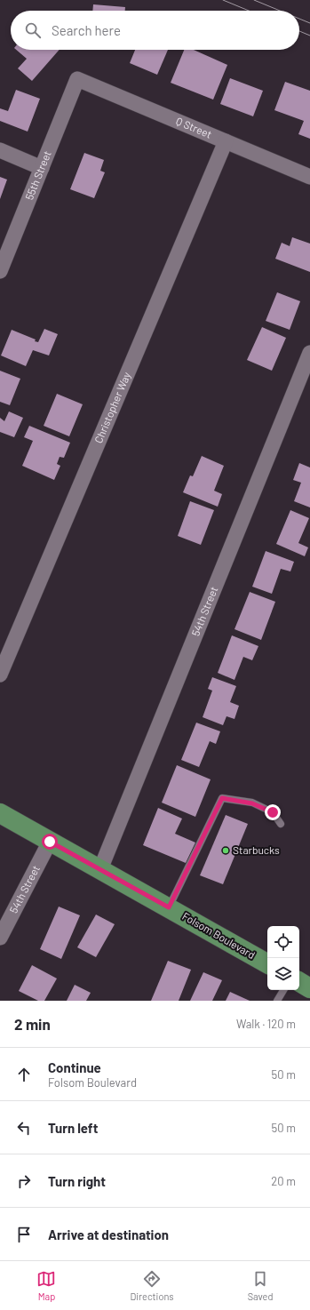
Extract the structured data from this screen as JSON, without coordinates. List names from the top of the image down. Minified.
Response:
{"streets":{"main road":["Folsom Boulevard"],"street":["Q Street","55th Street","Christopher Way","54th Street"]},"crossings":[["Q Street","55th Street"],["Q Street","Christopher Way"],["54th Street","Folsom Boulevard"]],"places":["Starbucks"],"page":{"search":"Search here","heading":["2 min","Walk · 120 m"],"list":[["Continue","Folsom Boulevard","50 m"],["Turn left","50 m"],["Turn right","20 m"],"Arrive at destination"],"nav":["Map","Directions","Saved"]}}
